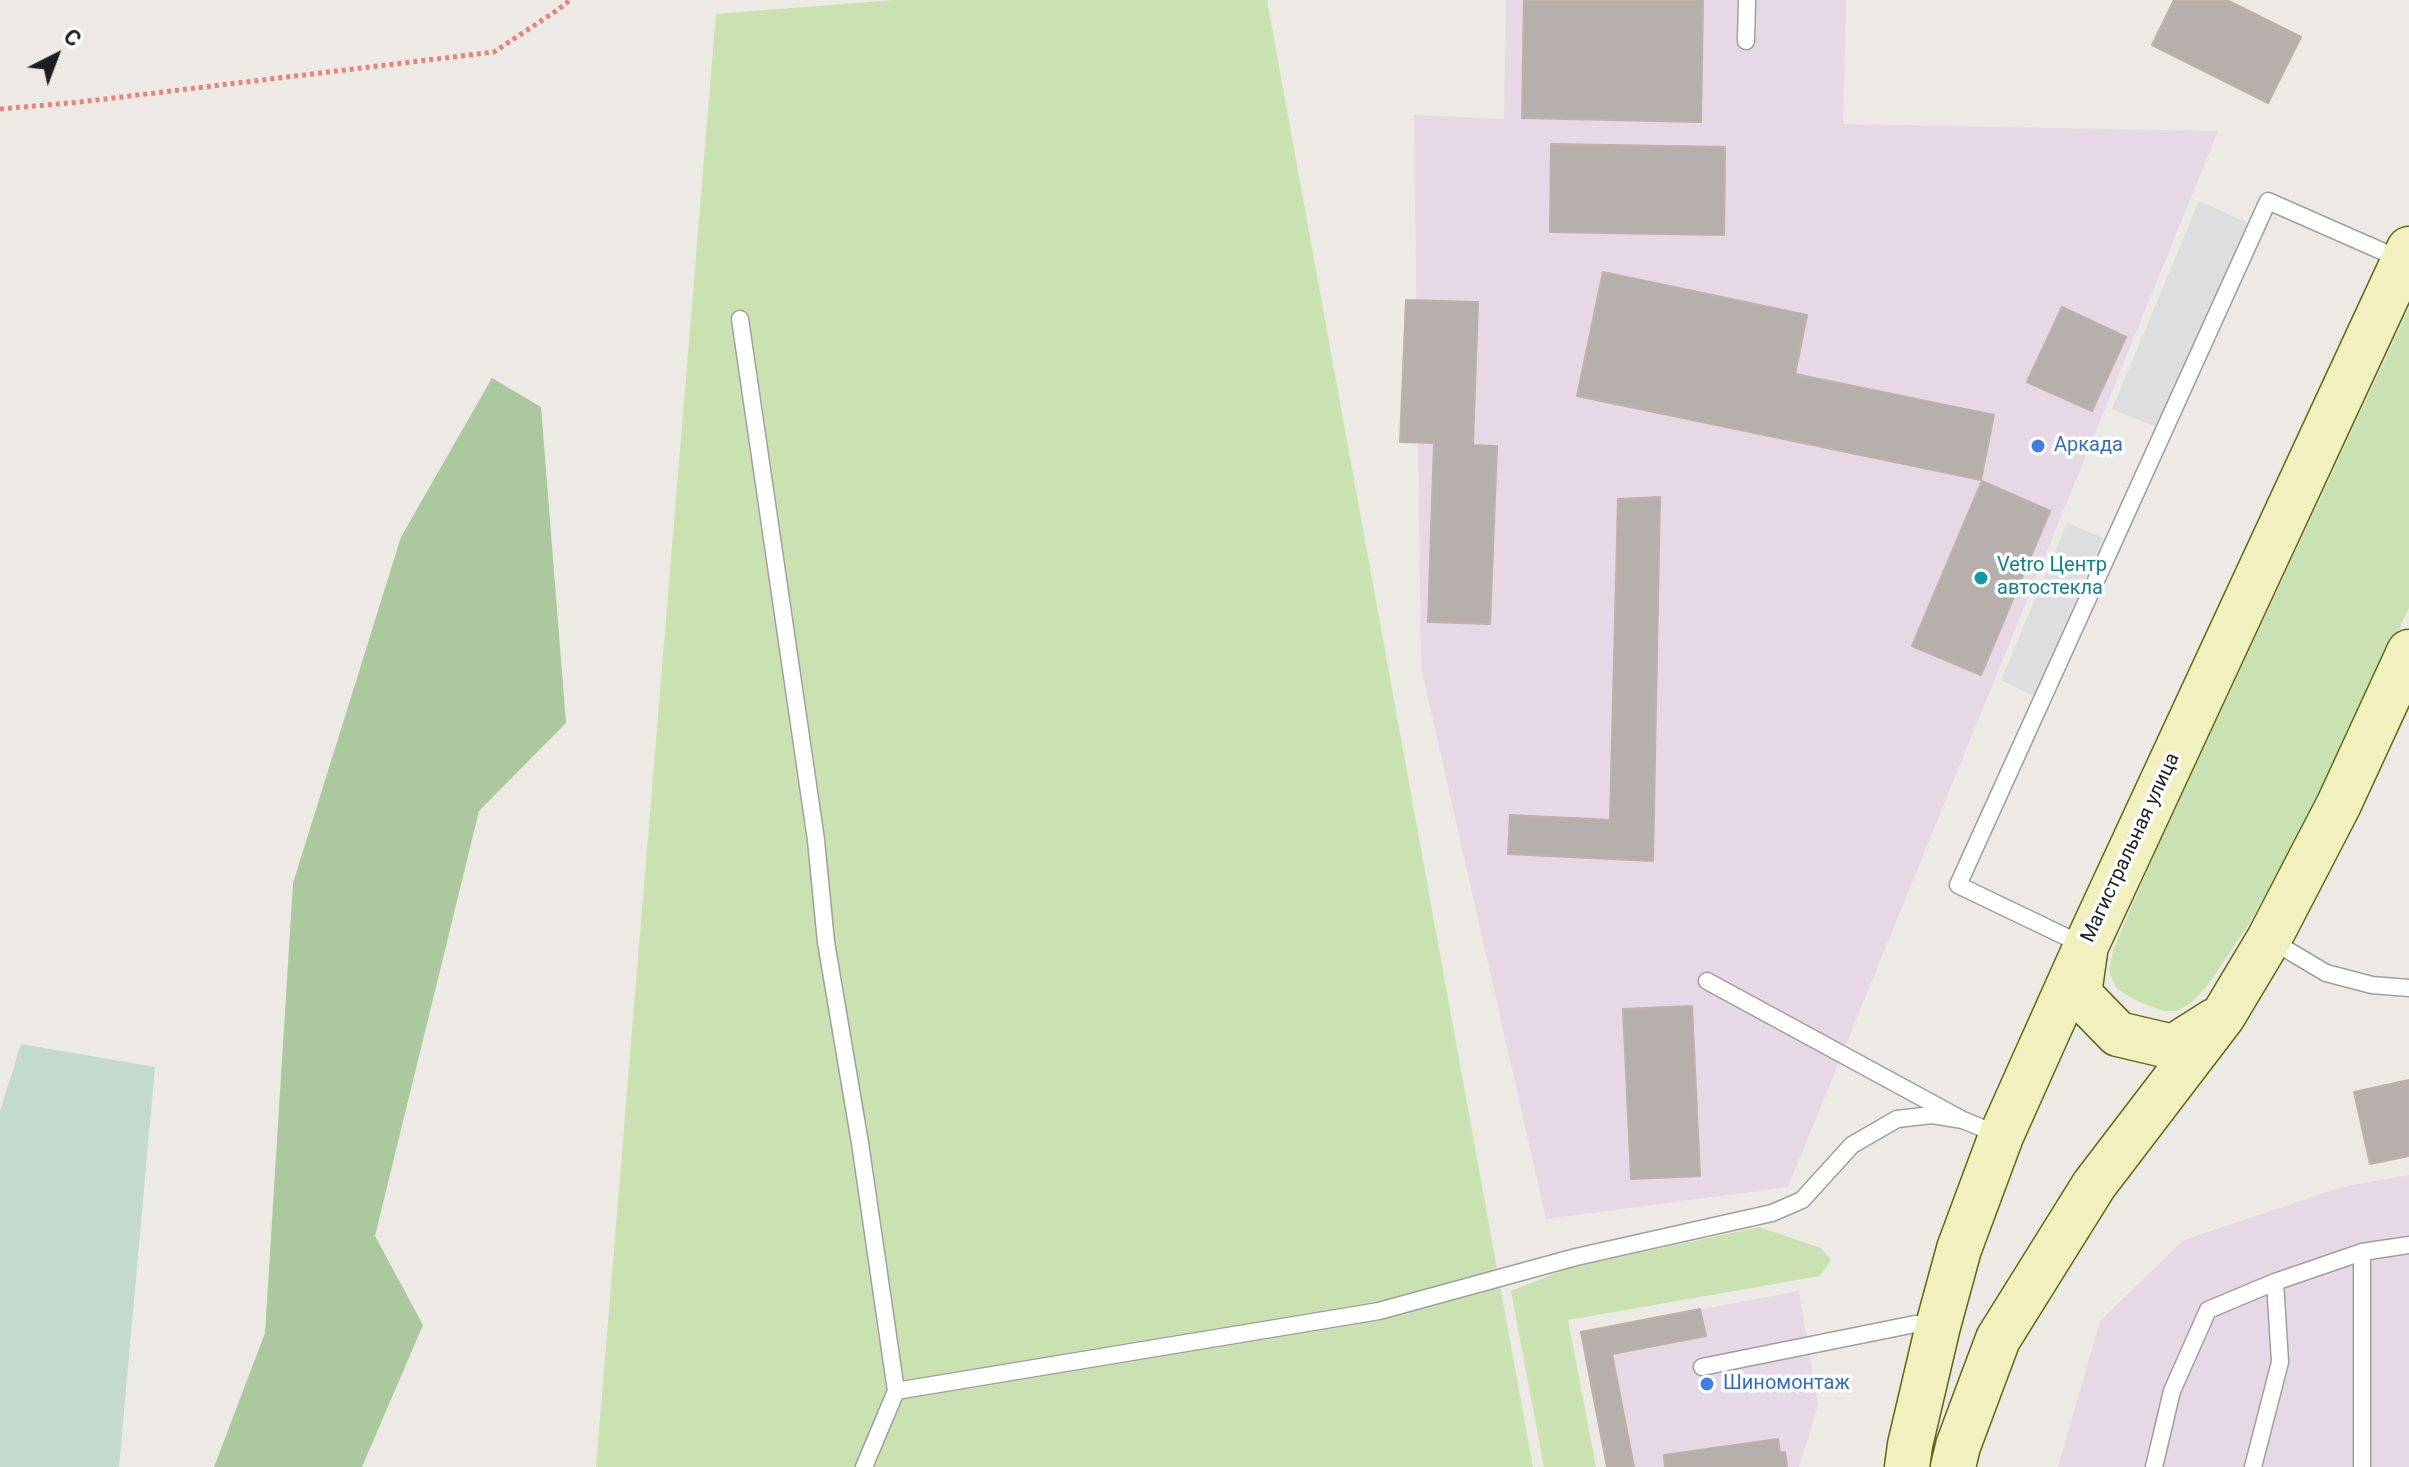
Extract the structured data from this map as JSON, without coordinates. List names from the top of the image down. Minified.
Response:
{"streets":{"main road":["Магистральная улица"]},"places":["Аркада","Vetro Центр автостекла","Шиномонтаж"],"north":"top right"}
